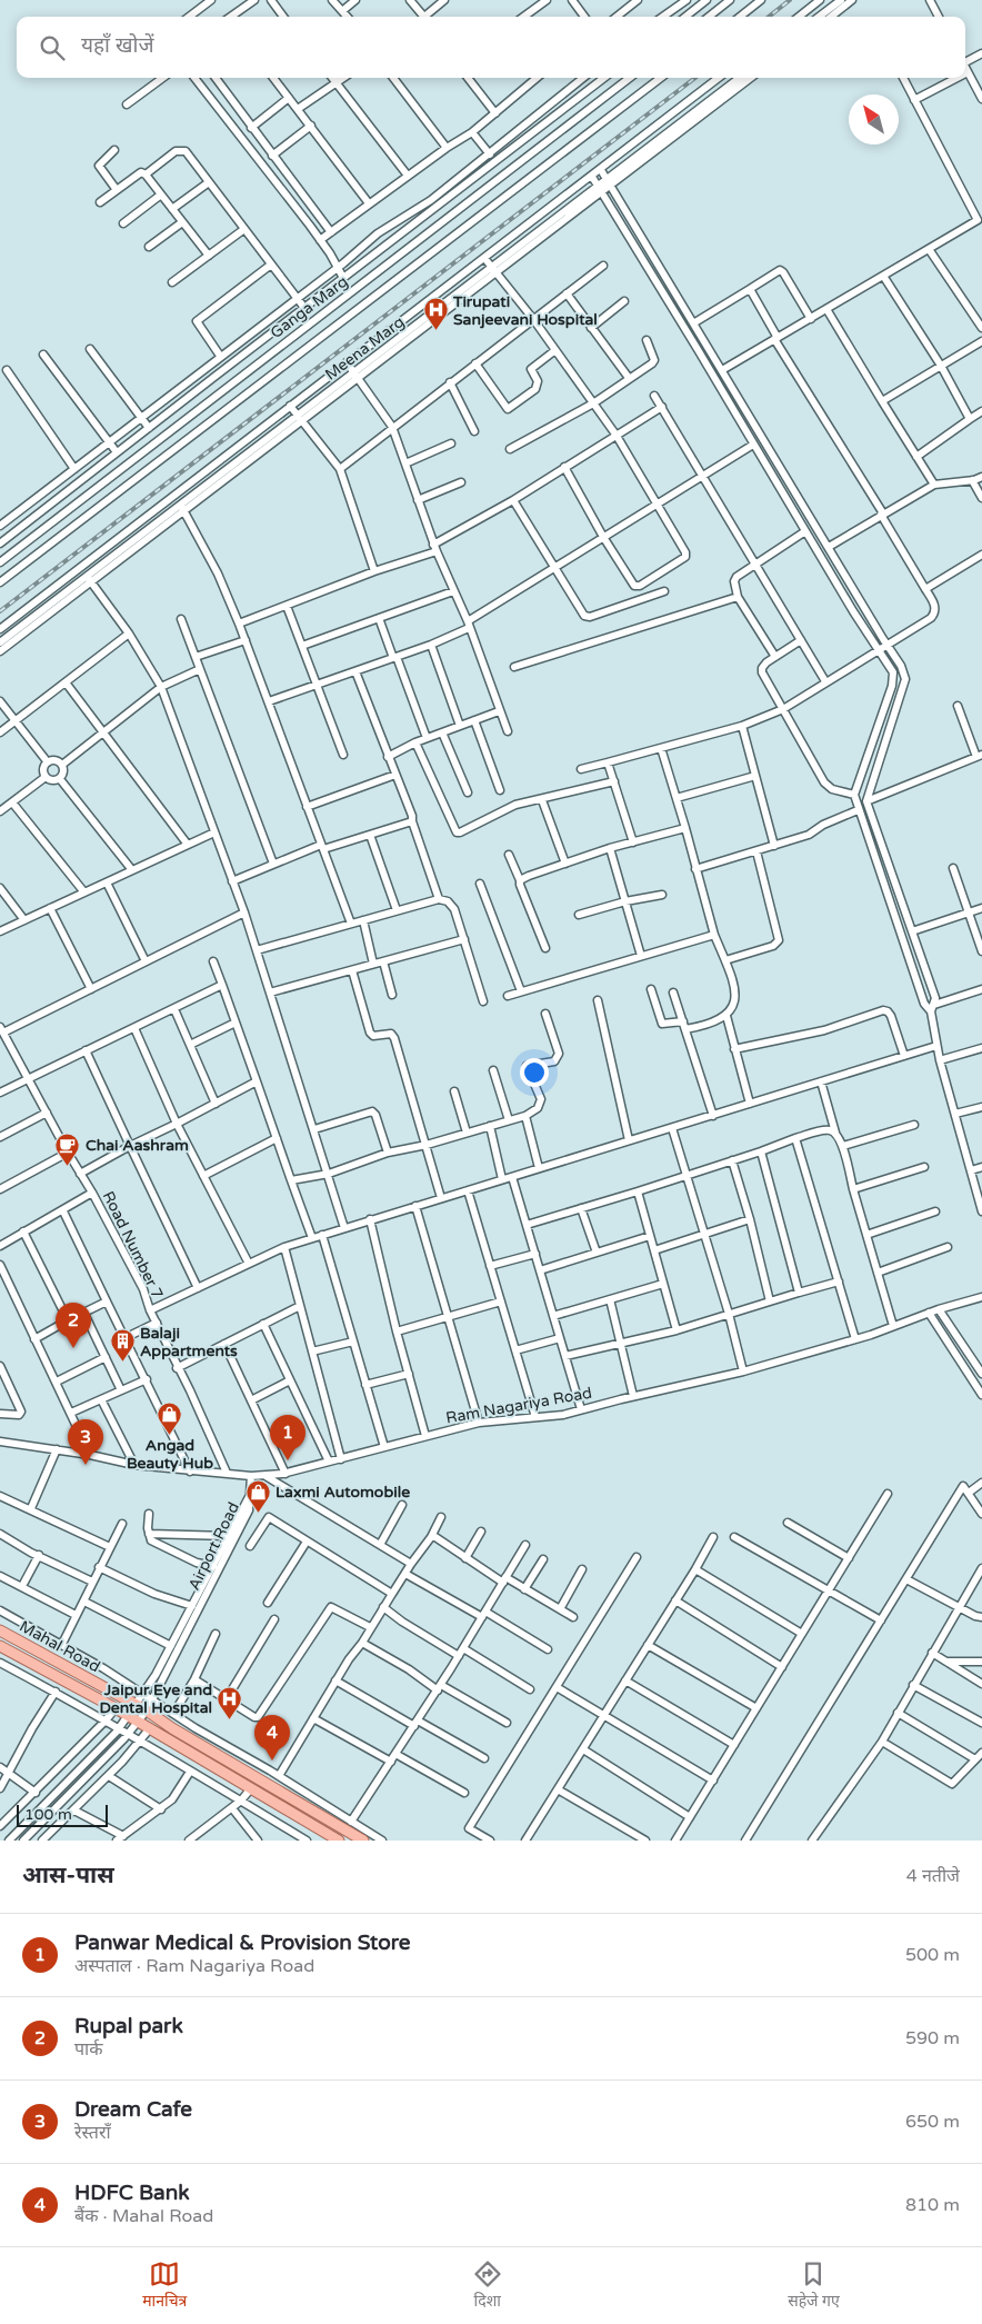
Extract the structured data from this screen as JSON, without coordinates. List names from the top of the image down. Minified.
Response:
{"streets":{"main road":["Mahal Road"],"street":["Ganga Marg","Meena Marg","Road Number 7","Ram Nagariya Road","Airport Road"]},"crossings":[["Road Number 7","Ram Nagariya Road"],["Airport Road","Mahal Road"]],"places":{"hospital":["Tirupati Sanjeevani Hospital","Jaipur Eye and Dental Hospital"],"cafe":["Chai Aashram"],"building":["Balaji Appartments"],"shop":["Angad Beauty Hub","Laxmi Automobile"]},"scale_bar":"100 m","north":"top left","page":{"search":"यहाँ खोजें","pins":["2","1","3","4"],"scale":"100 m","heading":["आस-पास","4 नतीजे"],"list":[{"mark":"1","name":"Panwar Medical & Provision Store","note":"अस्पताल · Ram Nagariya Road","value":"500 m"},{"mark":"2","name":"Rupal park","note":"पार्क","value":"590 m"},{"mark":"3","name":"Dream Cafe","note":"रेस्तराँ","value":"650 m"},{"mark":"4","name":"HDFC Bank","note":"बैंक · Mahal Road","value":"810 m"}],"nav":["मानचित्र","दिशा","सहेजे गए"]}}
